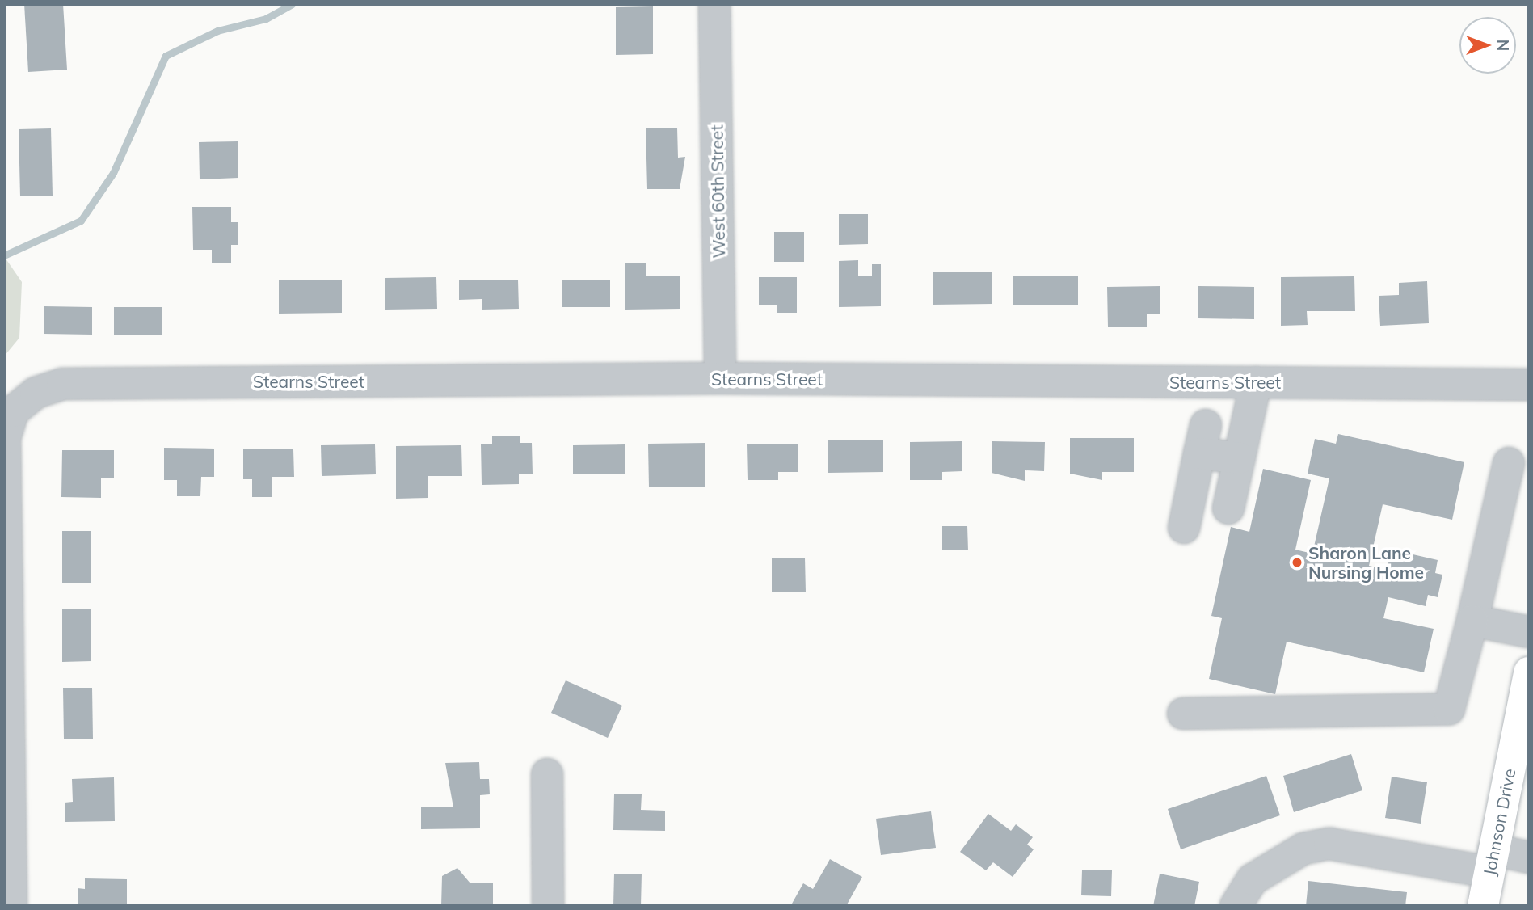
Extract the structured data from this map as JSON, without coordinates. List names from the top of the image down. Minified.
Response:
{"streets":{"main road":["Johnson Drive"],"street":["West 60th Street","Stearns Street"]},"crossings":[["West 60th Street","Stearns Street"]],"places":["Sharon Lane Nursing Home"],"north":"right"}
